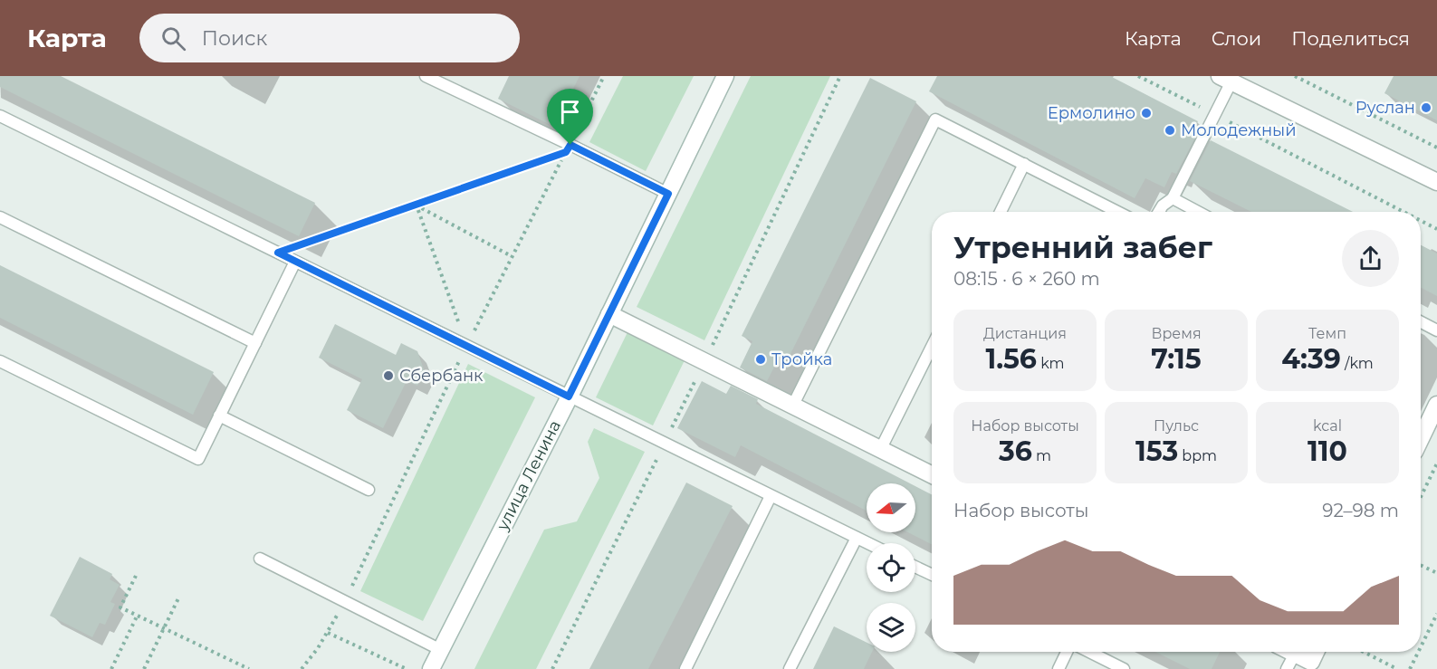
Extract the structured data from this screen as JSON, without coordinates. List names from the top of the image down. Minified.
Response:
{"streets":{"street":["улица Ленина"]},"places":["Руслан","Ермолино","Молодежный","Тройка","Сбербанк"],"north":"left","page":{"header":"Карта","search":"Поиск","nav":["Карта","Слои","Поделиться"],"heading":["Утренний забег","08:15 · 6 × 260 m"],"stats":[["Дистанция","1.56 km"],["Время","7:15"],["Темп","4:39 /km"],["Набор высоты","36 m"],["Пульс","153 bpm"],["kcal","110"]],"chart":["Набор высоты","92–98 m"]}}
